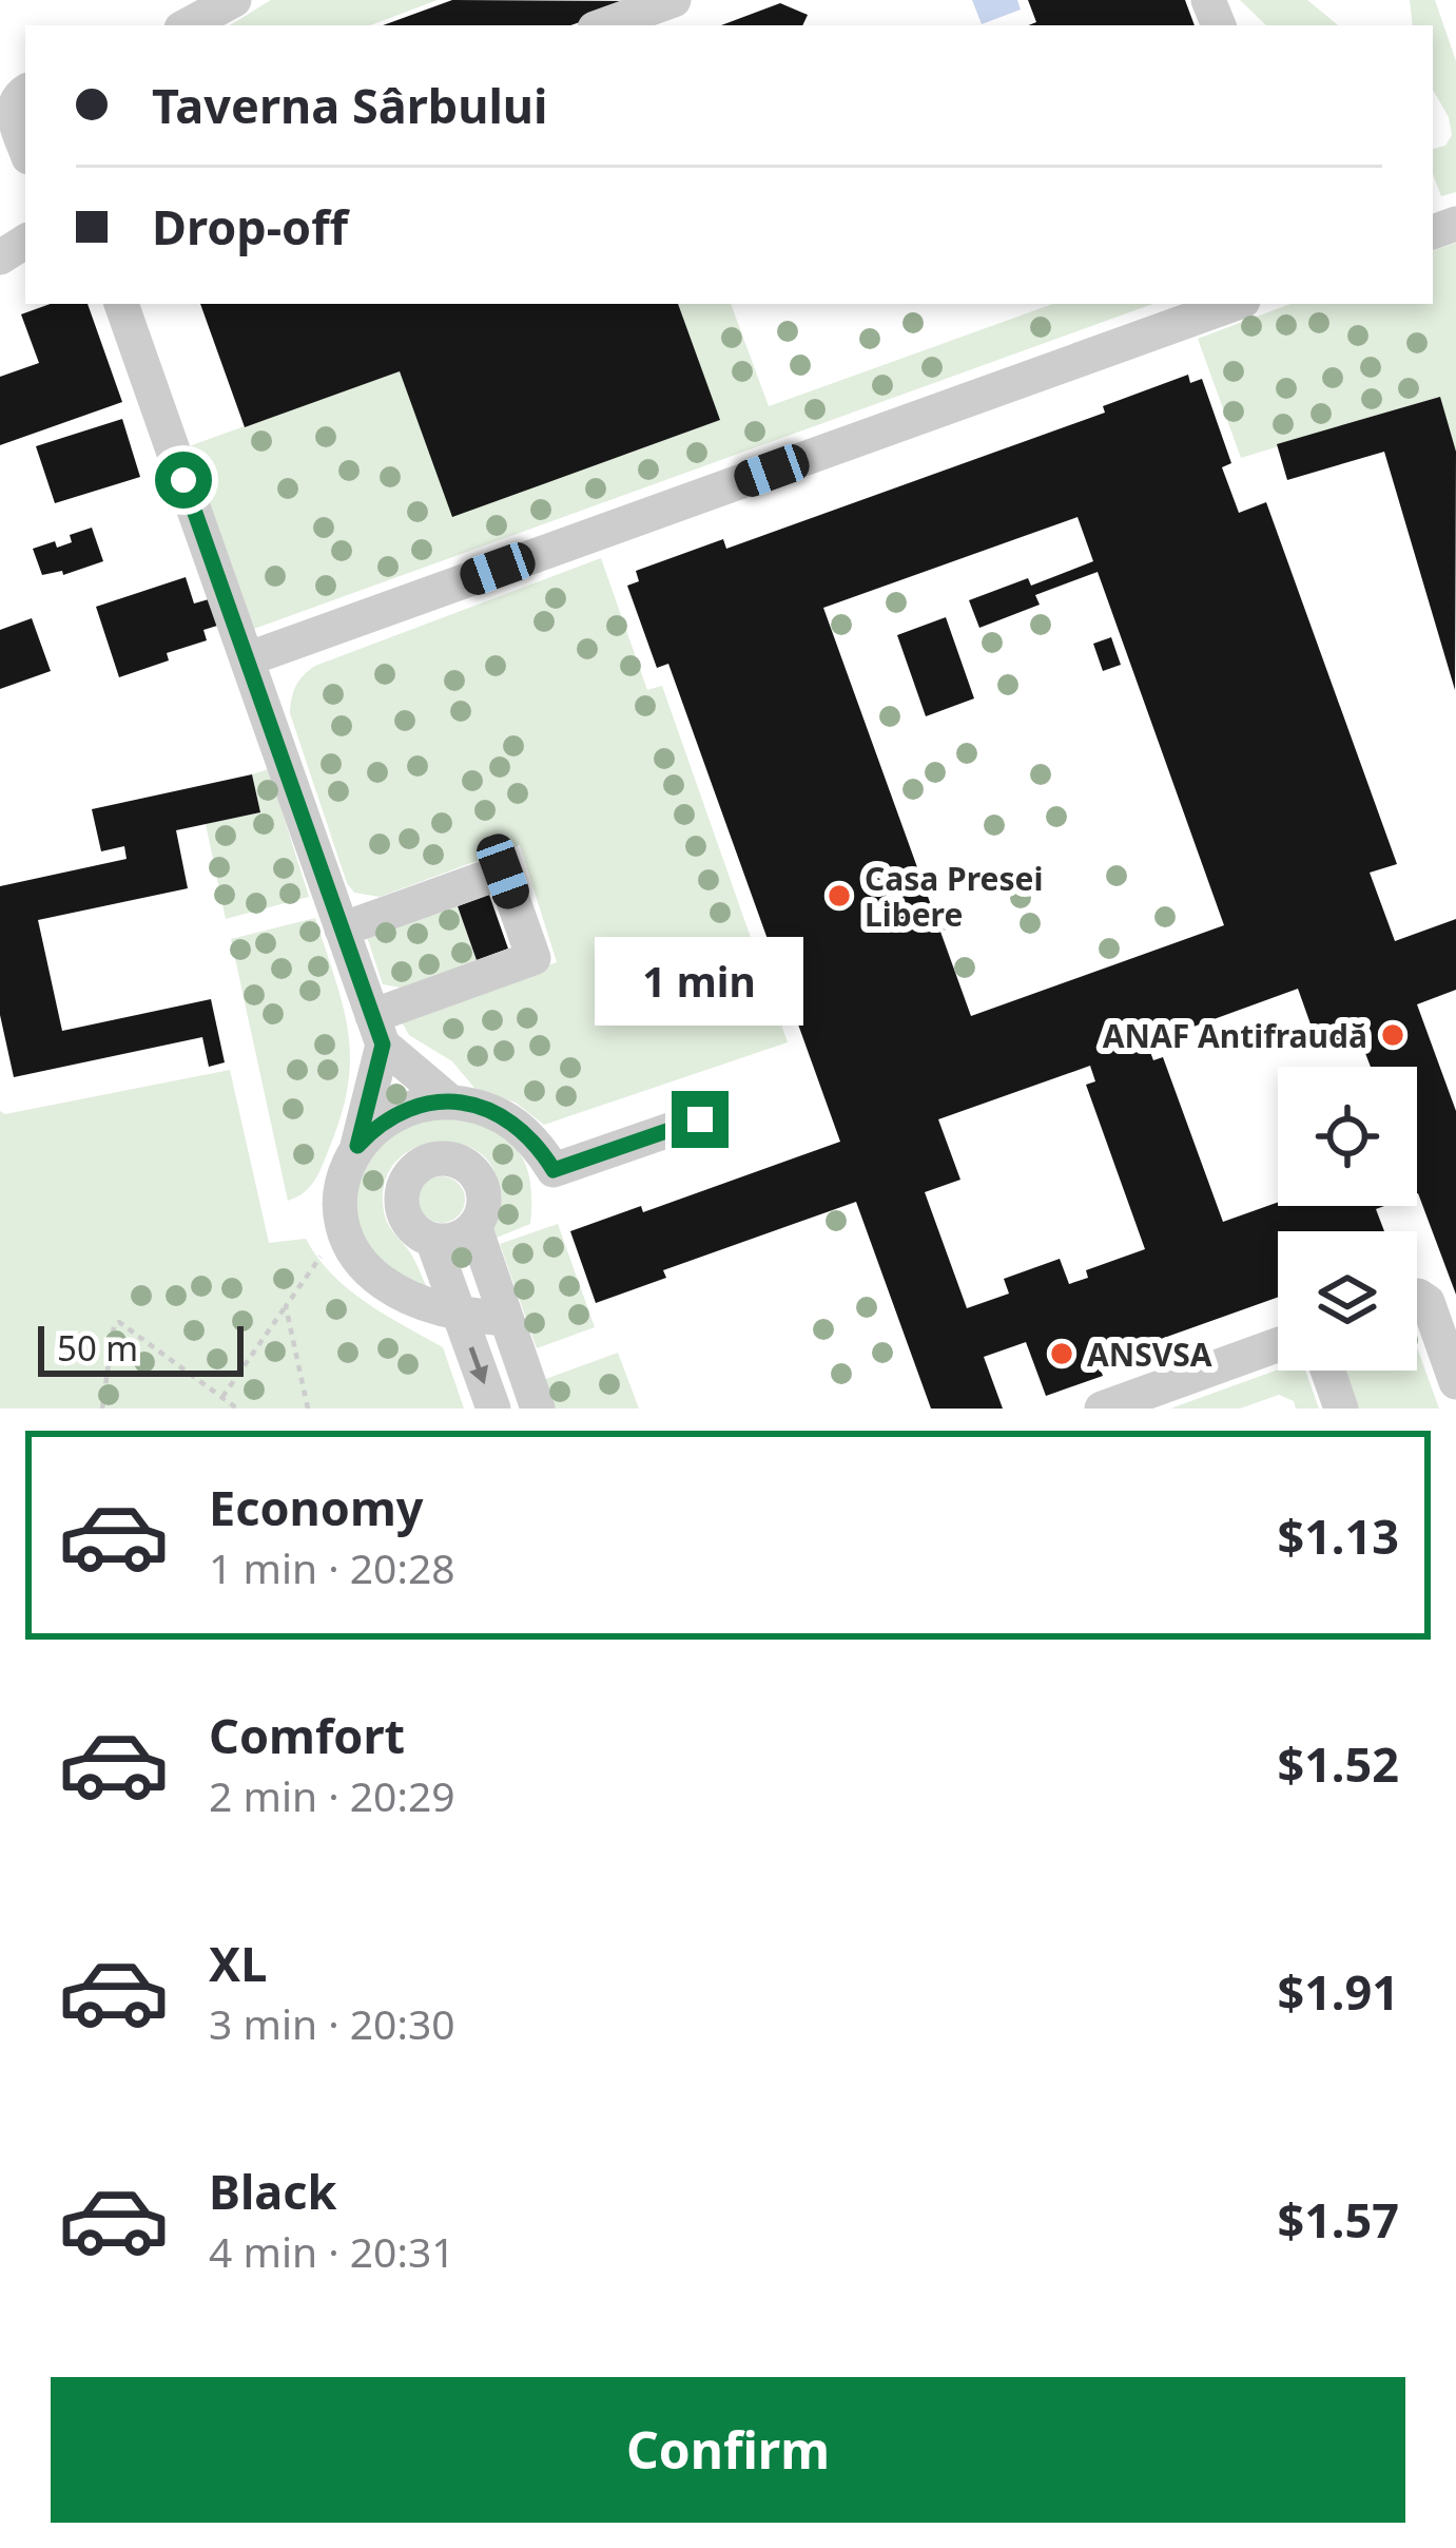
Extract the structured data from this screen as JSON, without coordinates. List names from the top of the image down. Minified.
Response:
{"places":["Casa Presei Libere","ANAF Antifraudă","ANSVSA"],"scale_bar":"50 m","page":{"banner":["Taverna Sârbului","Drop-off"],"bubble":"1 min","scale":"50 m","list":[{"name":"Economy","note":"1 min · 20:28","value":"$1.13"},{"name":"Comfort","note":"2 min · 20:29","value":"$1.52"},{"name":"XL","note":"3 min · 20:30","value":"$1.91"},{"name":"Black","note":"4 min · 20:31","value":"$1.57"}],"buttons":"Confirm"}}
